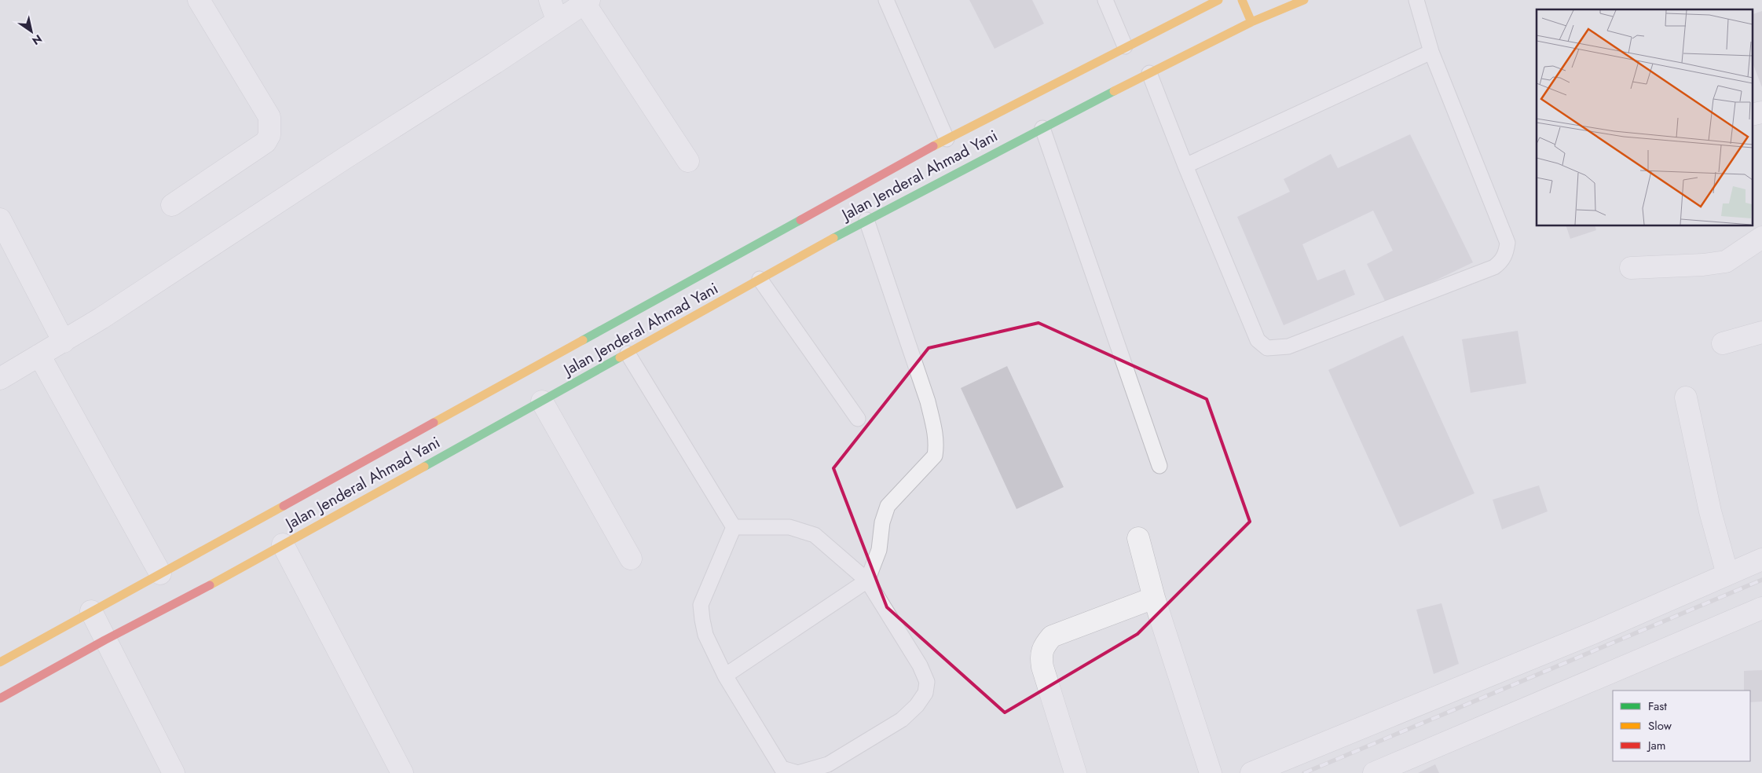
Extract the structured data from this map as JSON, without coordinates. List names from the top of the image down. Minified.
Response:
{"streets":{"main road":["Jalan Jenderal Ahmad Yani"]},"legend":["Fast","Slow","Jam"],"north":"bottom right"}
